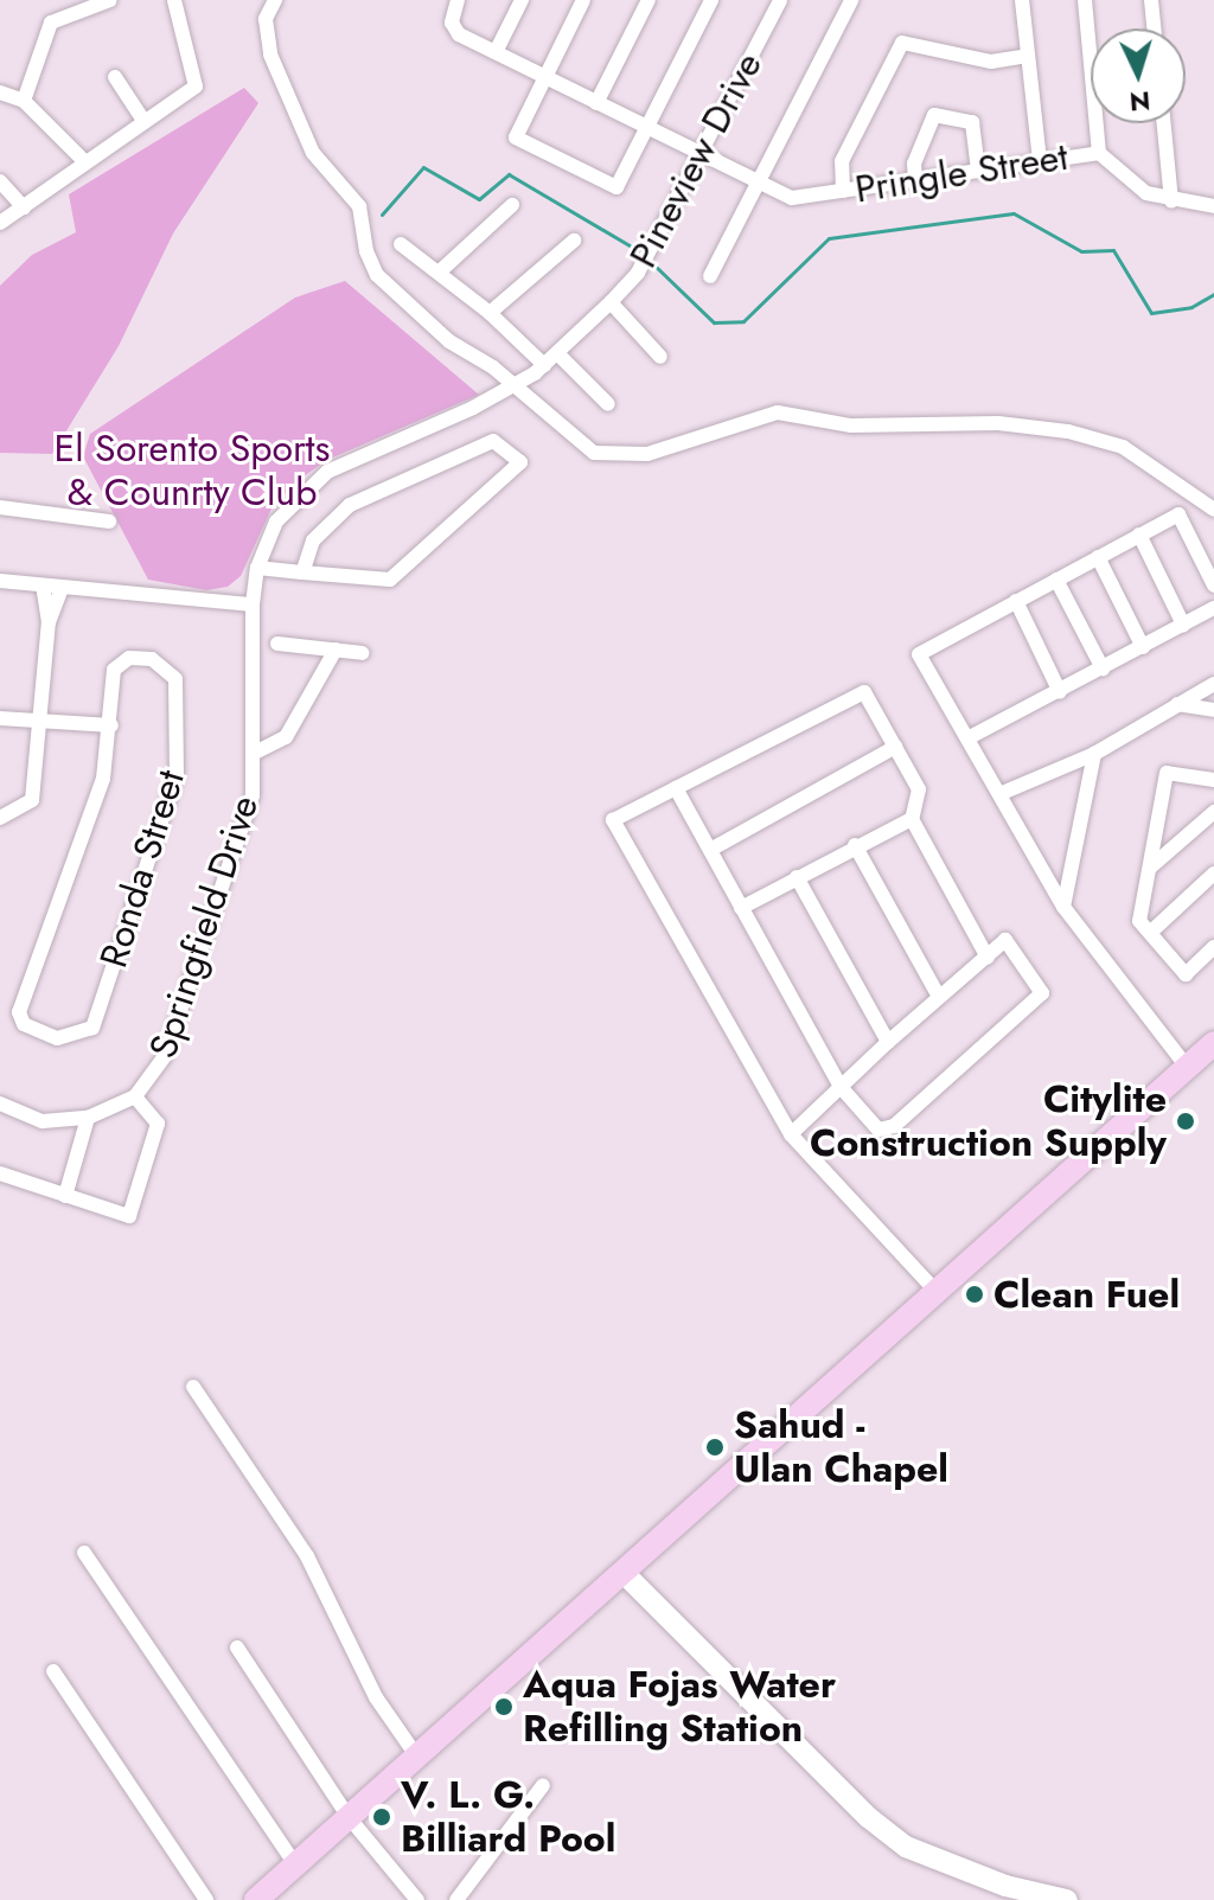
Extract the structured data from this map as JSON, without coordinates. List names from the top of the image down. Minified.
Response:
{"streets":{"street":["Pineview Drive","Pringle Street","Ronda Street","Springfield Drive"]},"crossings":[["Pineview Drive","Pringle Street"],["Pineview Drive","Springfield Drive"]],"parks":["El Sorento Sports & Counrty Club"],"places":["Citylite Construction Supply","Clean Fuel","Sahud - Ulan Chapel","Aqua Fojas Water Refilling Station","V. L. G. Billiard Pool"],"north":"bottom"}
